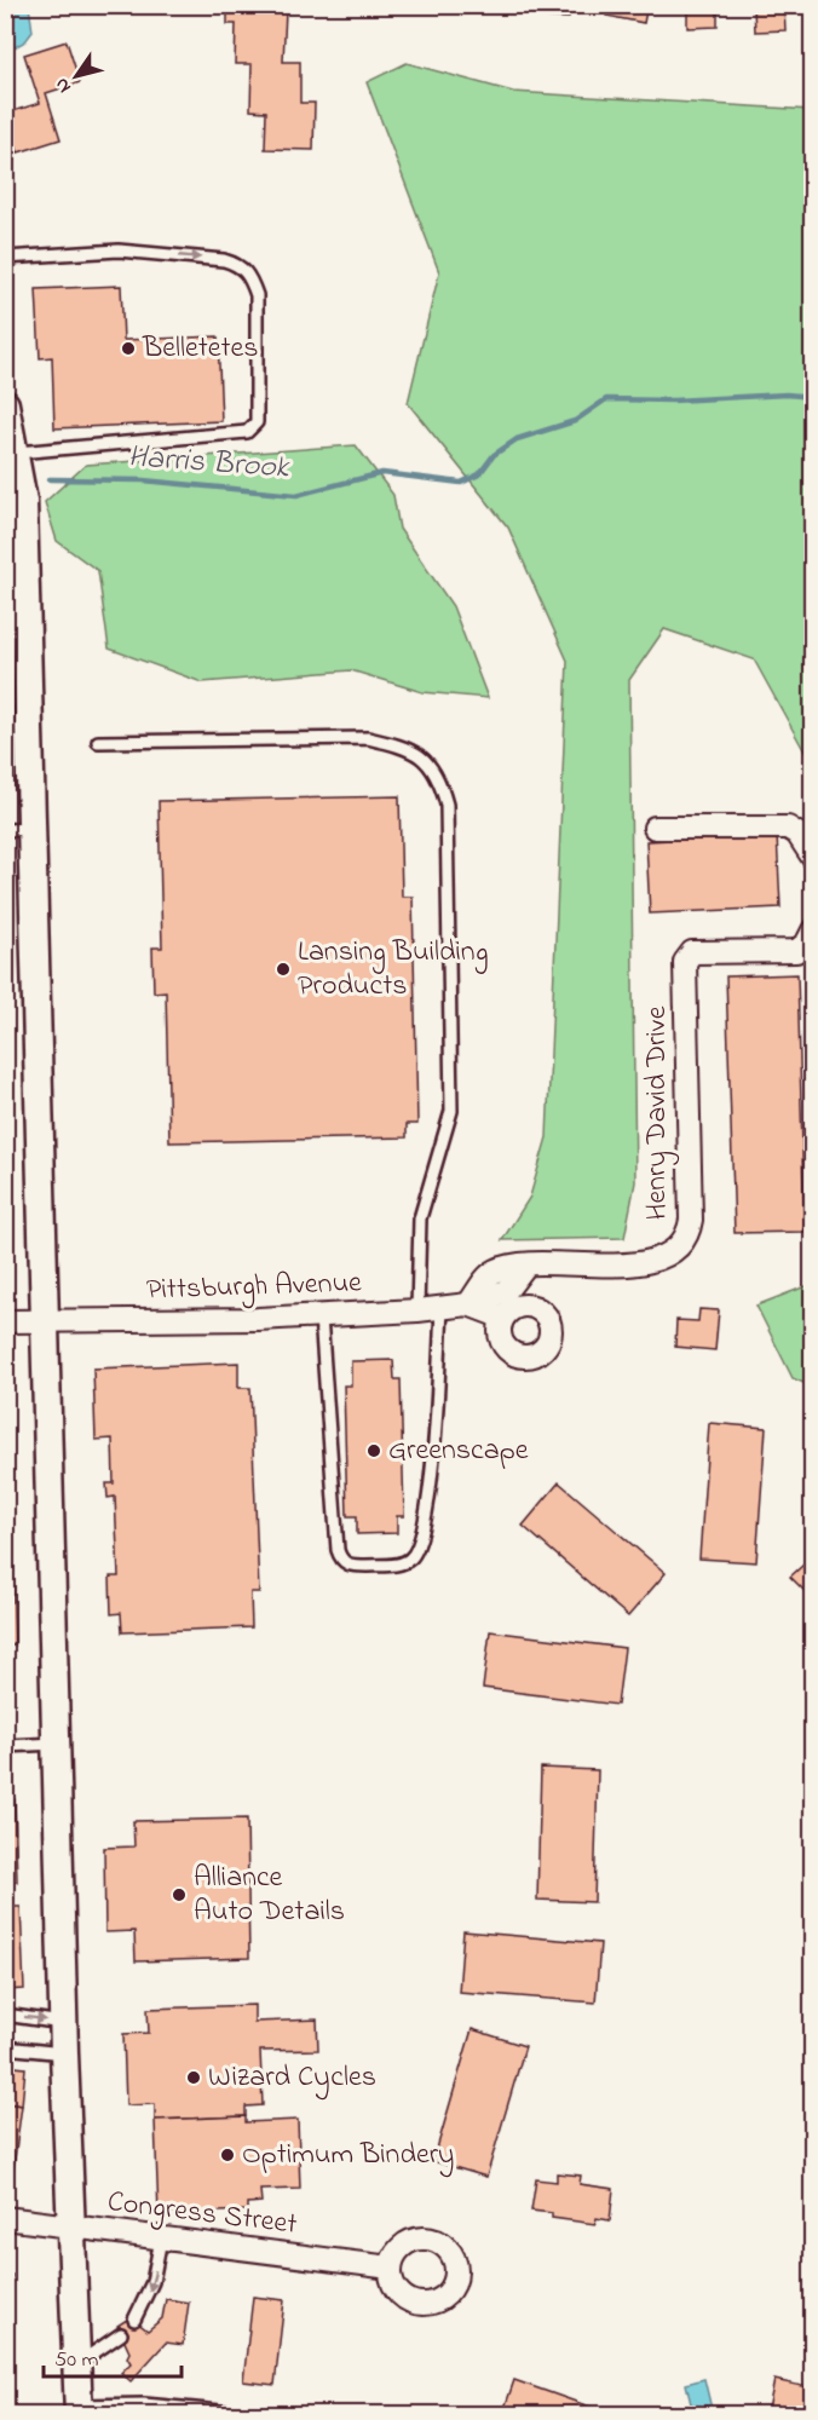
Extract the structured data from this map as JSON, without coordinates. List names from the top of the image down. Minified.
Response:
{"streets":{"street":["Henry David Drive","Pittsburgh Avenue","Congress Street"]},"crossings":[["Henry David Drive","Pittsburgh Avenue"]],"water":["Harris Brook"],"places":["Belletetes","Lansing Building Products","Greenscape","Alliance Auto Details","Wizard Cycles","Optimum Bindery"],"scale_bar":"50 m","north":"bottom left"}
